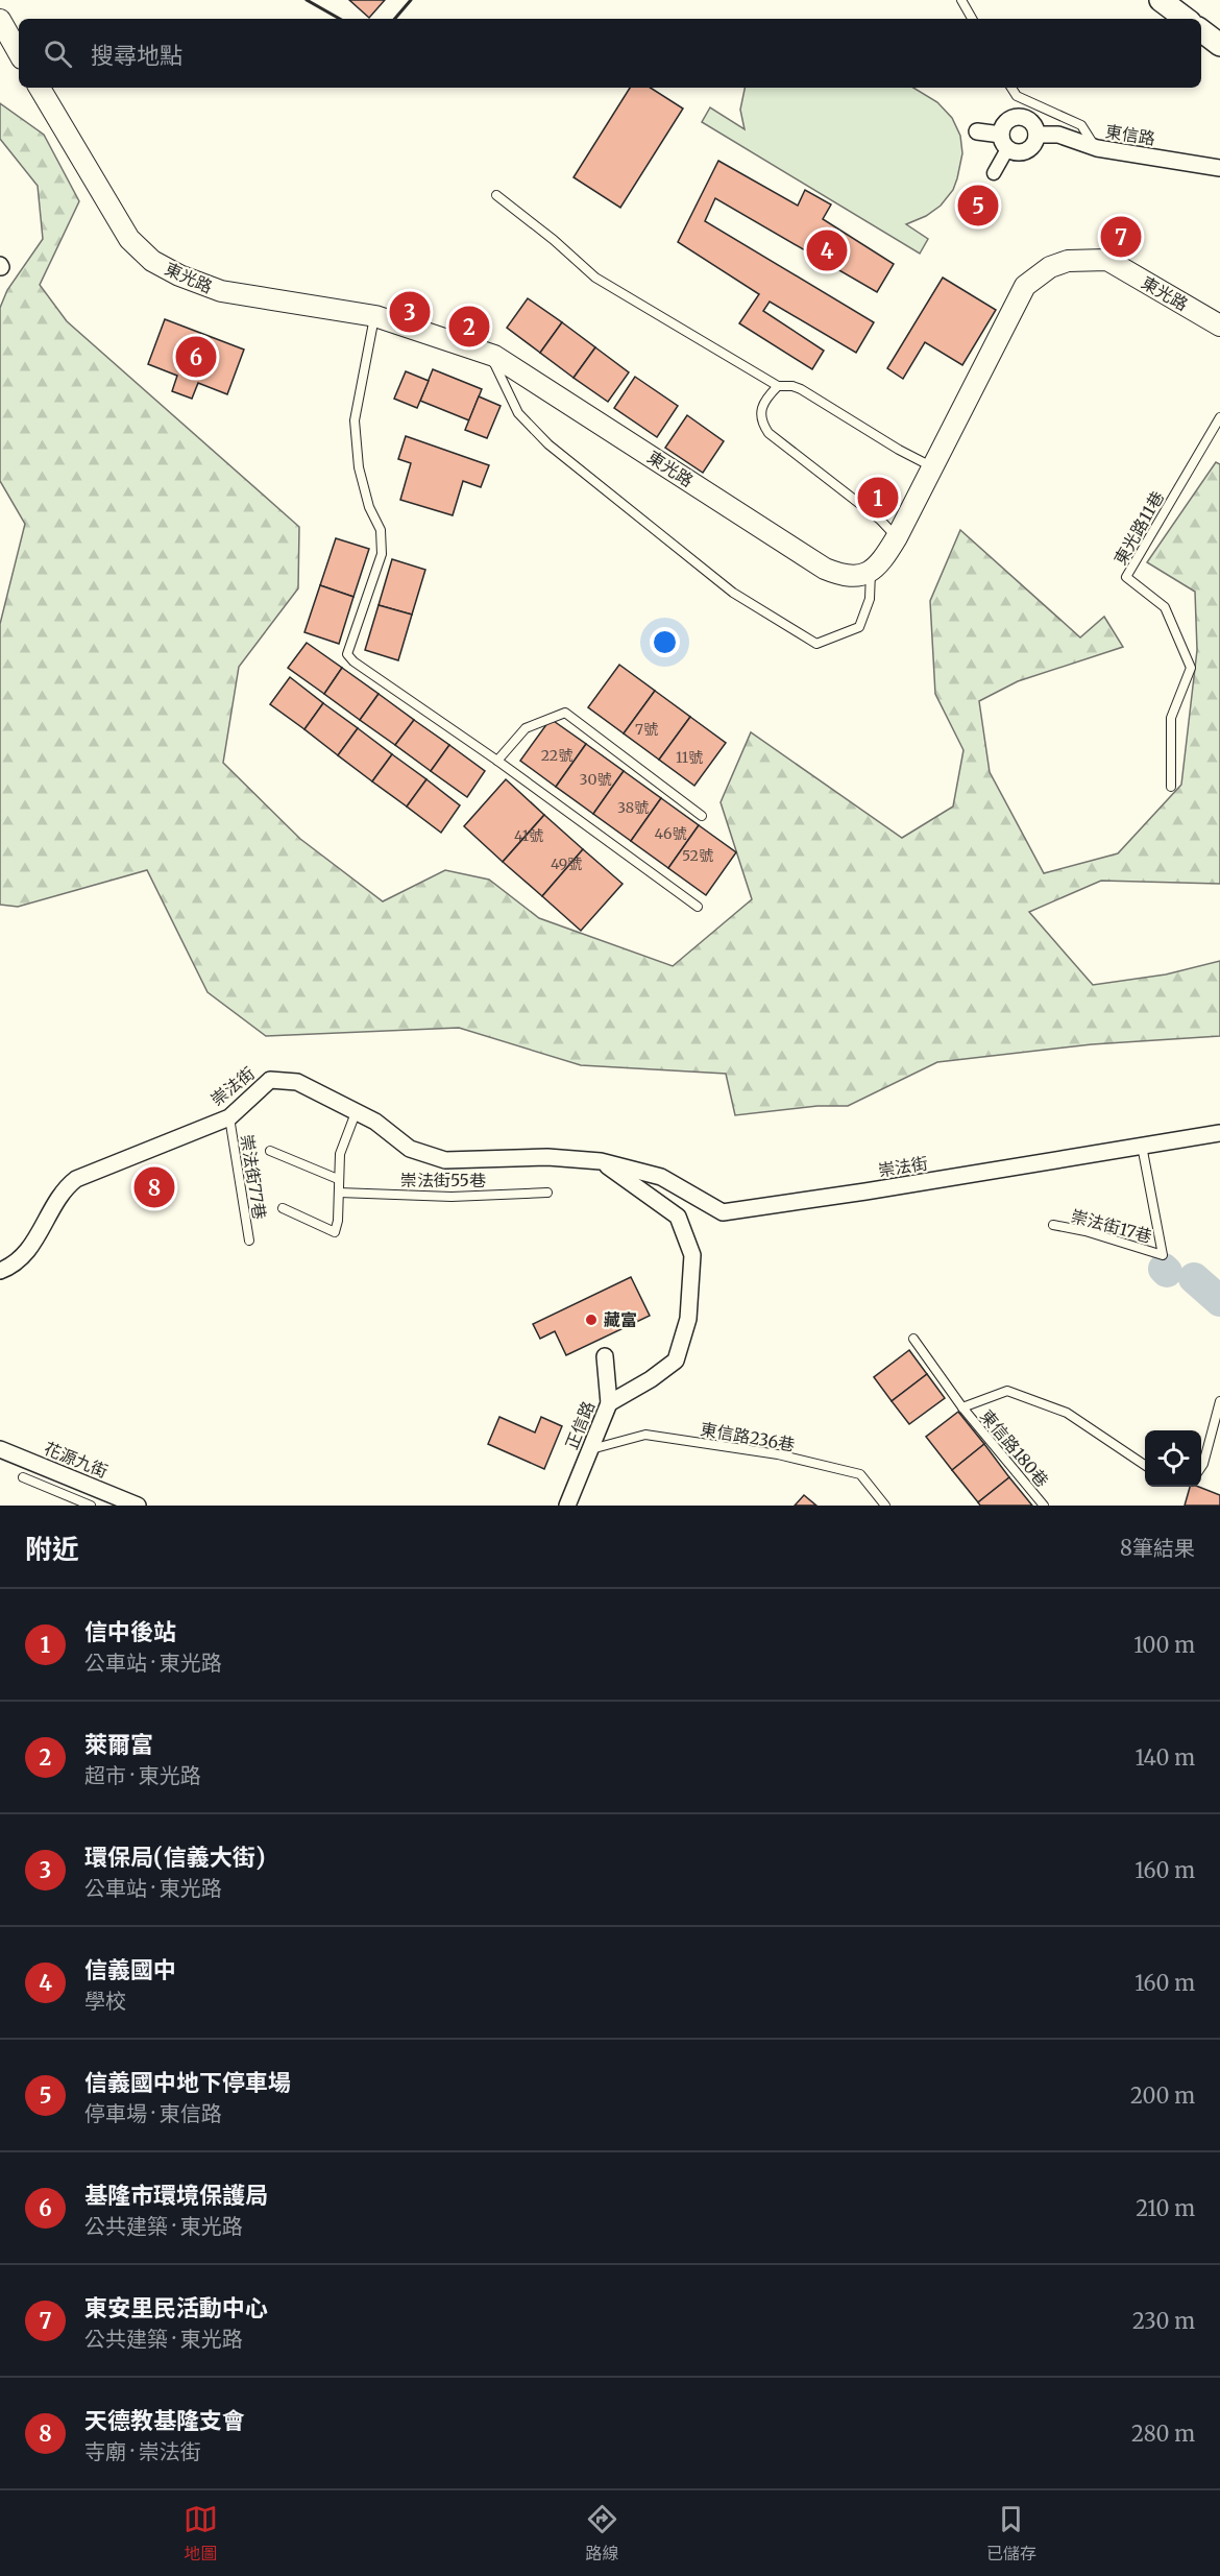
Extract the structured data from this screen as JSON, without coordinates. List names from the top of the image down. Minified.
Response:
{"streets":{"street":["東信路","東光路","崇法街","正信路","花源九街"],"lane":["東光路11巷","崇法街77巷","崇法街55巷","崇法街17巷","東信路236巷","東信路180巷"]},"crossings":[["崇法街","崇法街77巷"],["崇法街","崇法街17巷"],["正信路","東信路236巷"]],"places":["藏富"],"house_numbers":["7號","22號","11號","30號","38號","46號","41號","52號","49號"],"page":{"search":"搜尋地點","pins":["5","7","4","3","2","6","1","8"],"heading":["附近","8筆結果"],"list":[{"mark":"1","name":"信中後站","note":"公車站 · 東光路","value":"100 m"},{"mark":"2","name":"萊爾富","note":"超市 · 東光路","value":"140 m"},{"mark":"3","name":"環保局(信義大街)","note":"公車站 · 東光路","value":"160 m"},{"mark":"4","name":"信義國中","note":"學校","value":"160 m"},{"mark":"5","name":"信義國中地下停車場","note":"停車場 · 東信路","value":"200 m"},{"mark":"6","name":"基隆市環境保護局","note":"公共建築 · 東光路","value":"210 m"},{"mark":"7","name":"東安里民活動中心","note":"公共建築 · 東光路","value":"230 m"},{"mark":"8","name":"天德教基隆支會","note":"寺廟 · 崇法街","value":"280 m"}],"nav":["地圖","路線","已儲存"]}}
